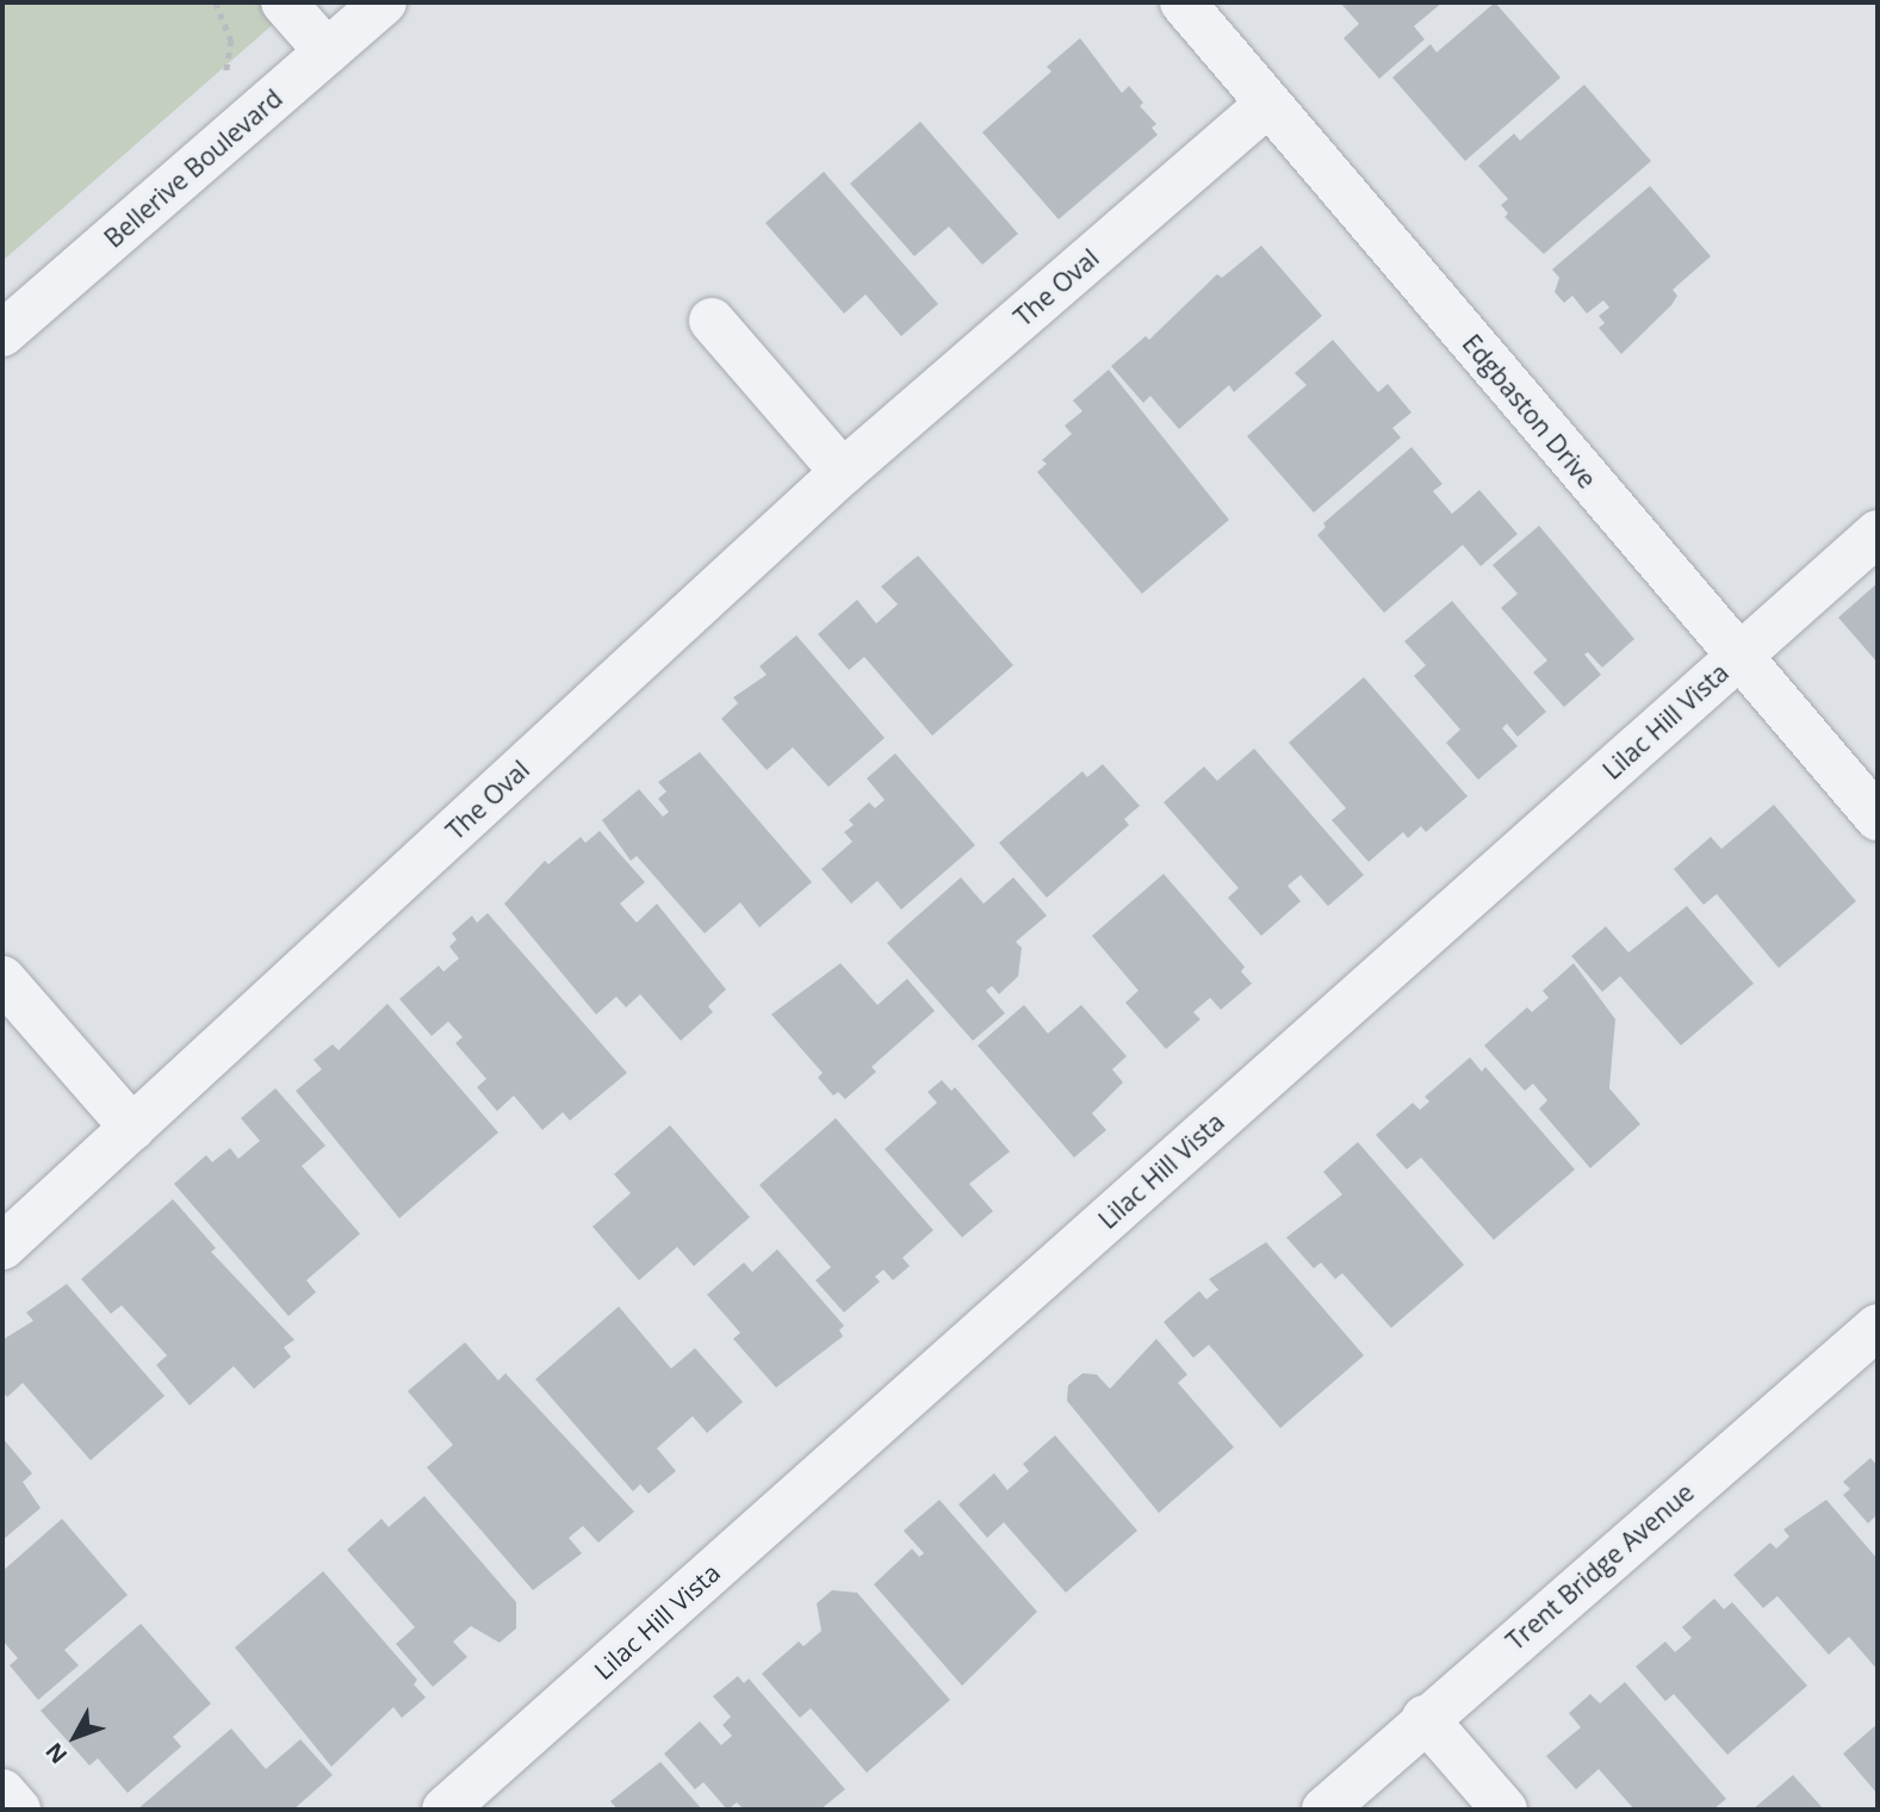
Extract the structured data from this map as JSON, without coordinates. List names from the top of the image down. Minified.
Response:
{"streets":{"street":["Bellerive Boulevard","The Oval","Edgbaston Drive","Lilac Hill Vista","Trent Bridge Avenue"]},"crossings":[["The Oval","Edgbaston Drive"],["Edgbaston Drive","Lilac Hill Vista"]],"north":"bottom left"}
